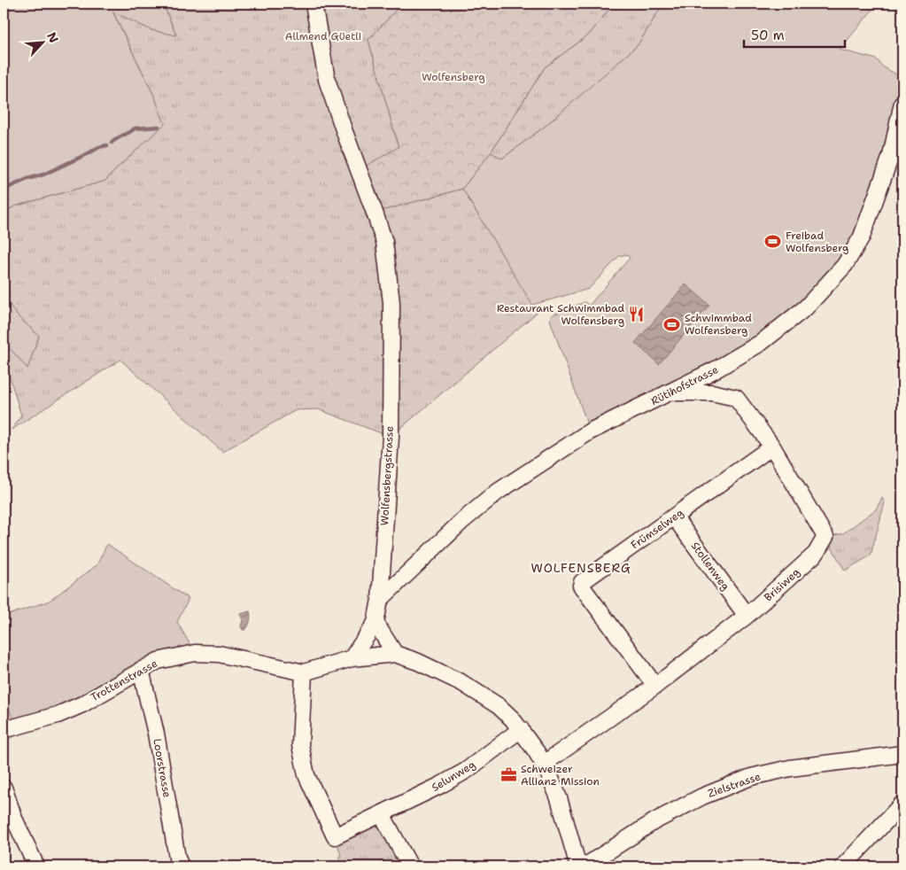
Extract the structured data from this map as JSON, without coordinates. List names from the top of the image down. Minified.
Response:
{"streets":{"street":["Rütihofstrasse","Wolfensbergstrasse","Frümselweg","Stollenweg","Brisiweg","Trottenstrasse","Loorstrasse","Selunweg","Zielstrasse"]},"crossings":[["Rütihofstrasse","Wolfensbergstrasse"],["Rütihofstrasse","Brisiweg"],["Frümselweg","Stollenweg"],["Frümselweg","Brisiweg"],["Stollenweg","Brisiweg"],["Trottenstrasse","Loorstrasse"],["Trottenstrasse","Selunweg"]],"districts":["WOLFENSBERG"],"parks":["Allmend Güetli","Wolfensberg"],"places":{"sports":["Freibad Wolfensberg","Schwimmbad Wolfensberg"],"restaurant":["Restaurant Schwimmbad Wolfensberg"],"office":["Schweizer Allianz Mission"]},"scale_bar":"50 m","north":"top right"}
